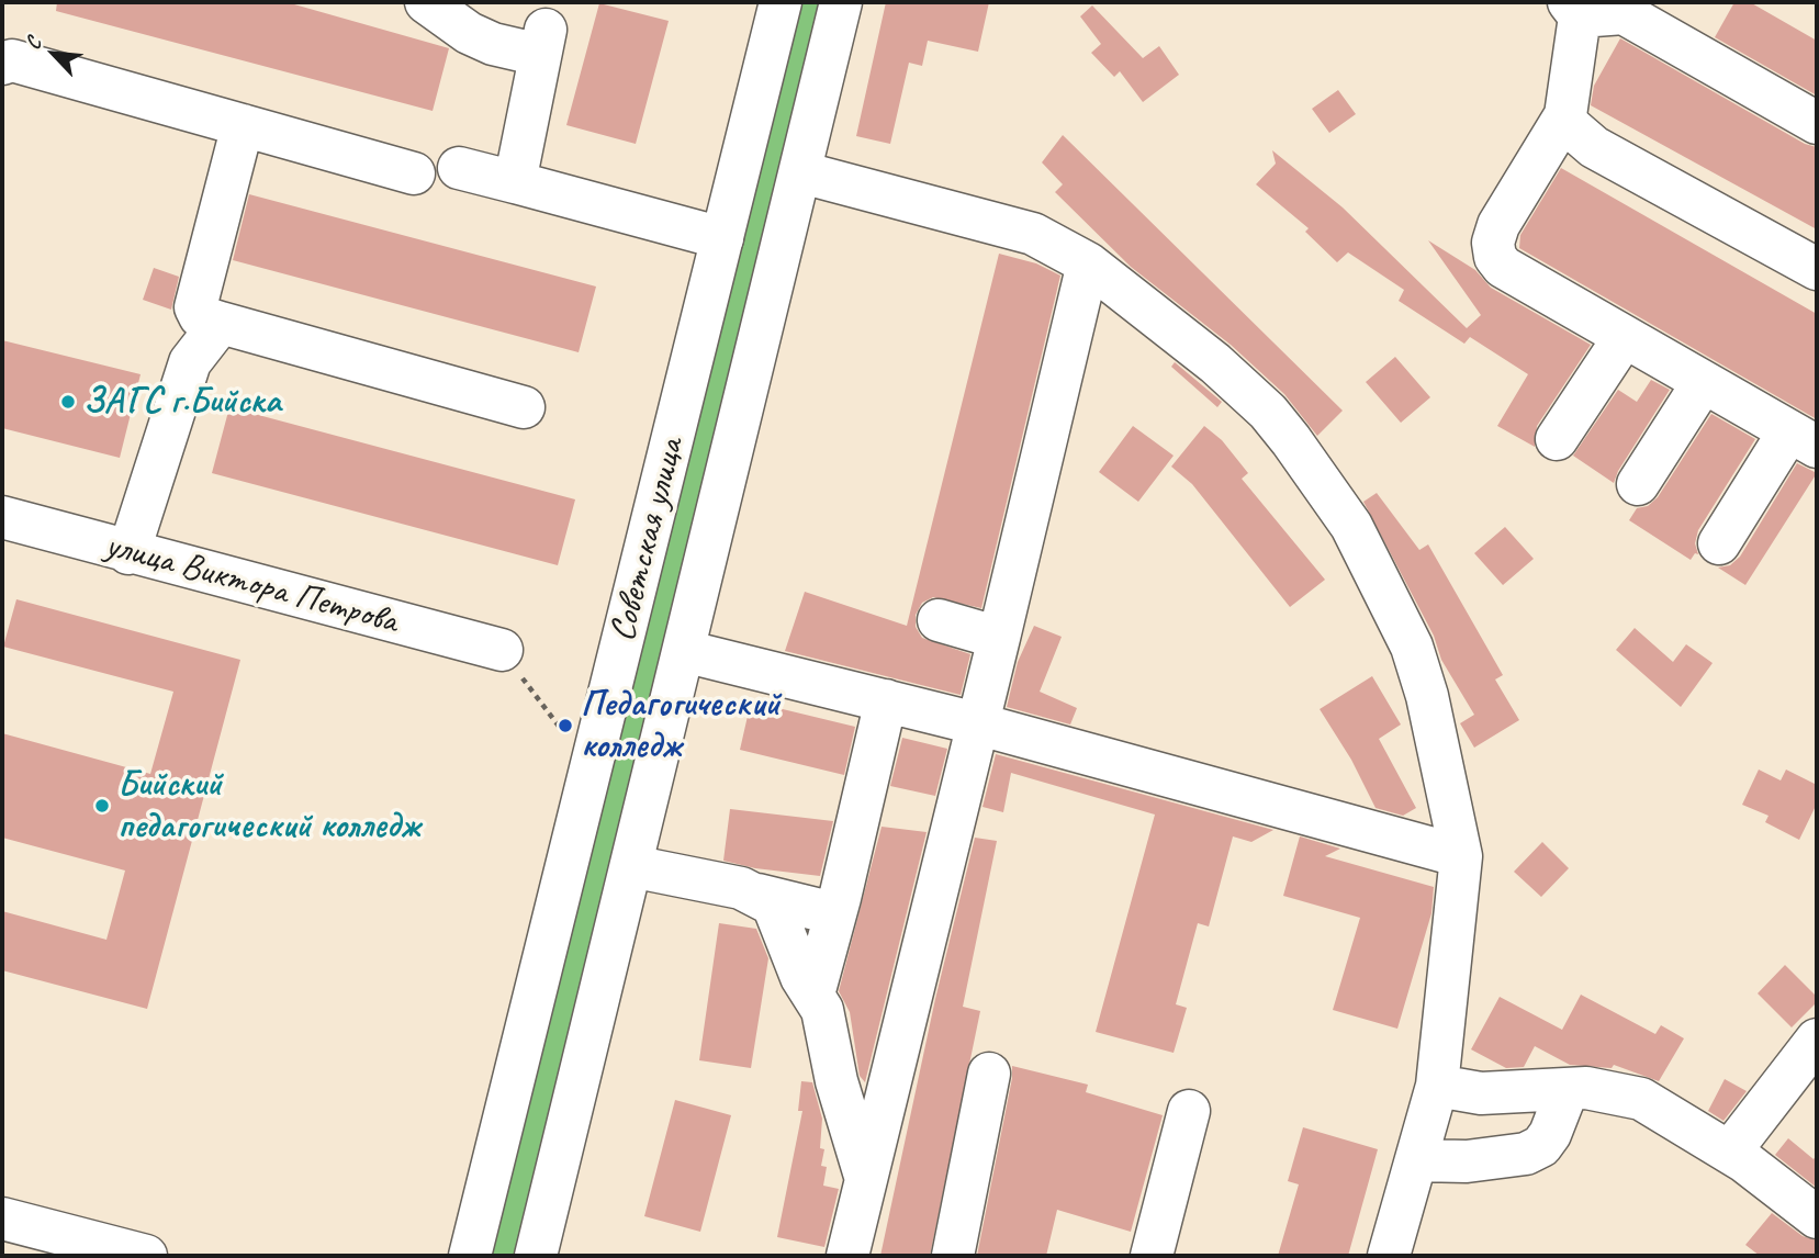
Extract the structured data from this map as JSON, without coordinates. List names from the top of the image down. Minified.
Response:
{"streets":{"main road":["Советская улица","улица Виктора Петрова"]},"places":["ЗАГС г.Бийска","Педагогический колледж","Бийский педагогический колледж"],"north":"top left"}
